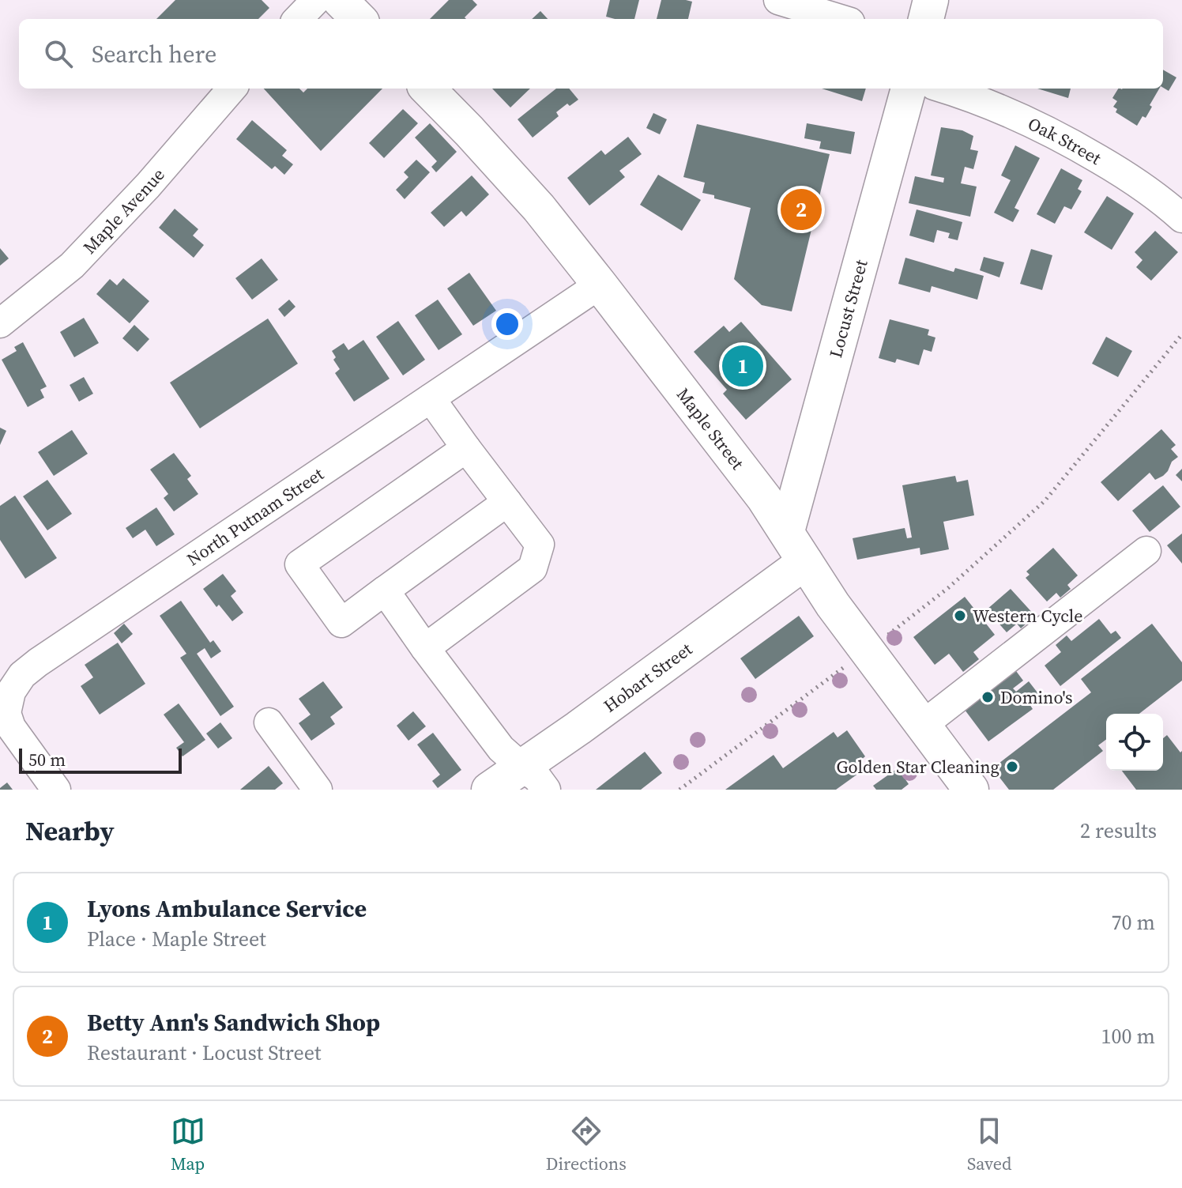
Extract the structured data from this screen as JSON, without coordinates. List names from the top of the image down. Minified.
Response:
{"streets":{"main road":["Locust Street","Maple Street","Hobart Street"],"street":["Oak Street","Maple Avenue","North Putnam Street"]},"crossings":[["Locust Street","Maple Street"],["Maple Street","North Putnam Street"],["Maple Street","Hobart Street"]],"places":["Western Cycle","Domino's","Golden Star Cleaning"],"scale_bar":"50 m","page":{"search":"Search here","pins":["2","1"],"scale":"50 m","heading":["Nearby","2 results"],"list":[{"mark":"1","name":"Lyons Ambulance Service","note":"Place · Maple Street","value":"70 m"},{"mark":"2","name":"Betty Ann's Sandwich Shop","note":"Restaurant · Locust Street","value":"100 m"}],"nav":["Map","Directions","Saved"]}}
